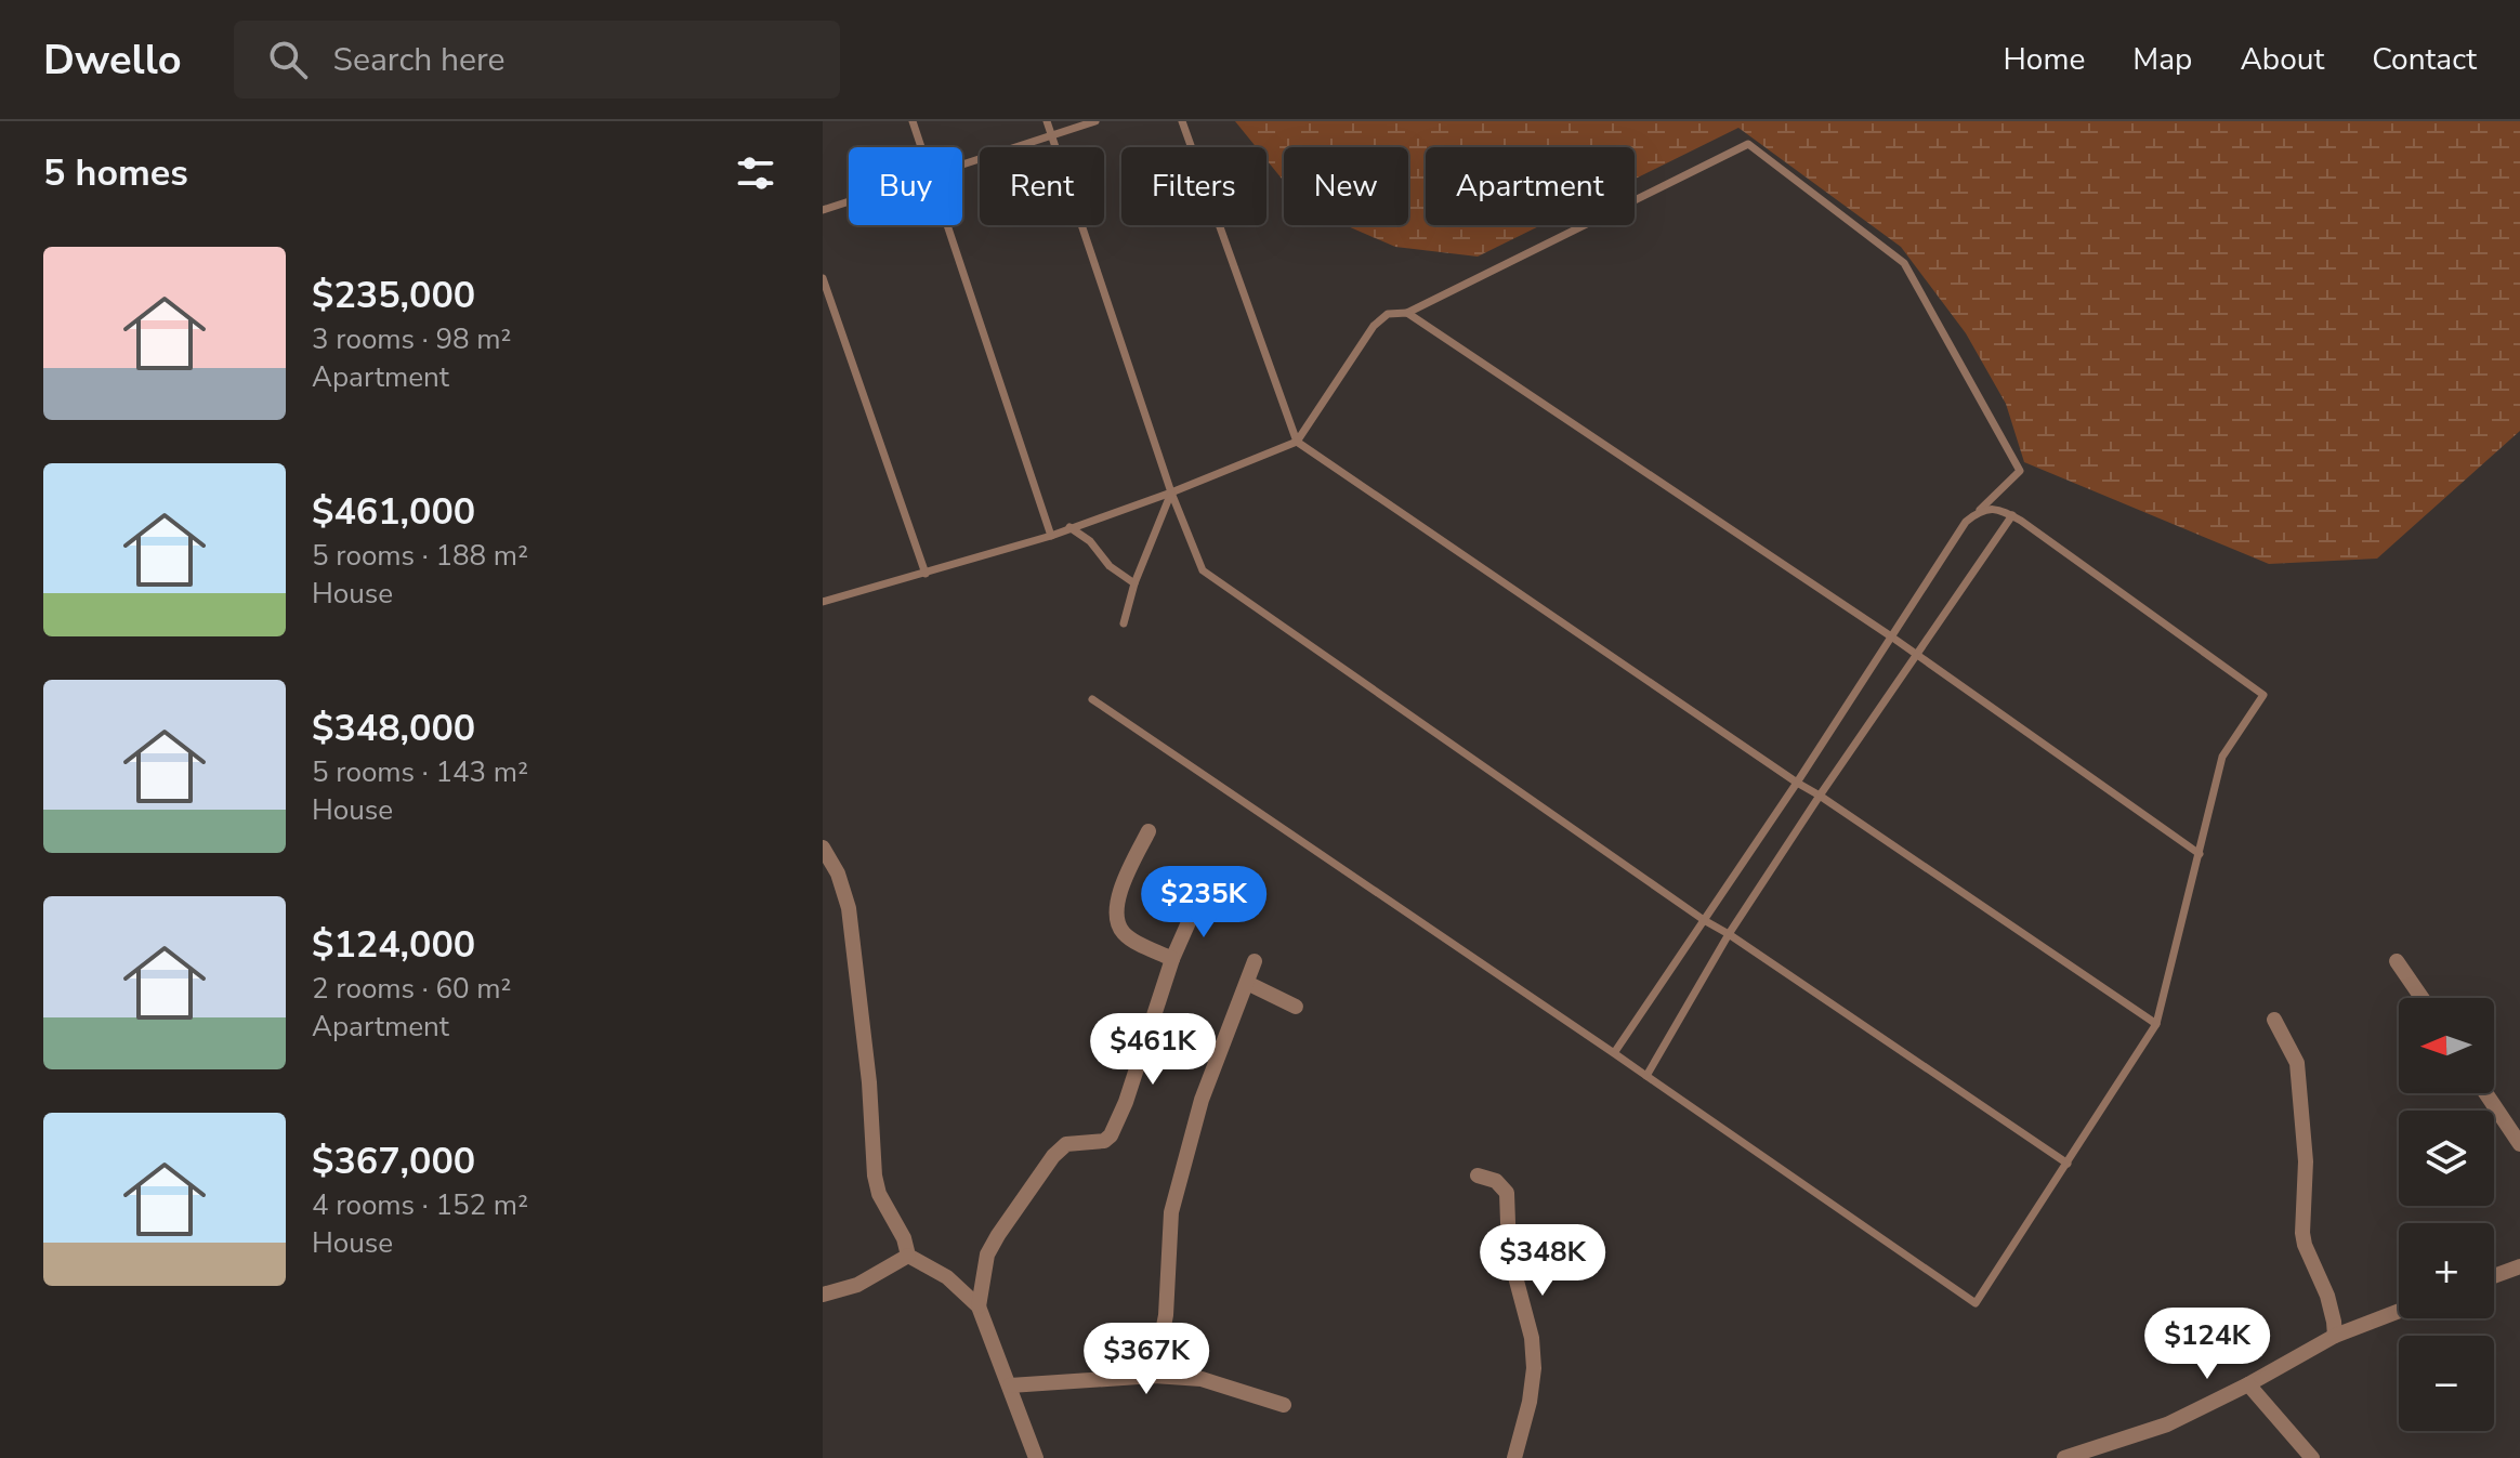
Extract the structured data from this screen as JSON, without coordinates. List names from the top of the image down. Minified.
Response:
{"north":"left","page":{"header":"Dwello","search":"Search here","nav":["Home","Map","About","Contact"],"heading":"5 homes","chip":["Buy","Rent","Filters","New","Apartment"],"list":[{"name":"$235,000","note":"3 rooms · 98 m² · Apartment"},{"name":"$461,000","note":"5 rooms · 188 m² · House"},{"name":"$348,000","note":"5 rooms · 143 m² · House"},{"name":"$124,000","note":"2 rooms · 60 m² · Apartment"},{"name":"$367,000","note":"4 rooms · 152 m² · House"}],"price":["$235K","$461K","$348K","$124K","$367K"],"map_buttons":["+","−"]}}
